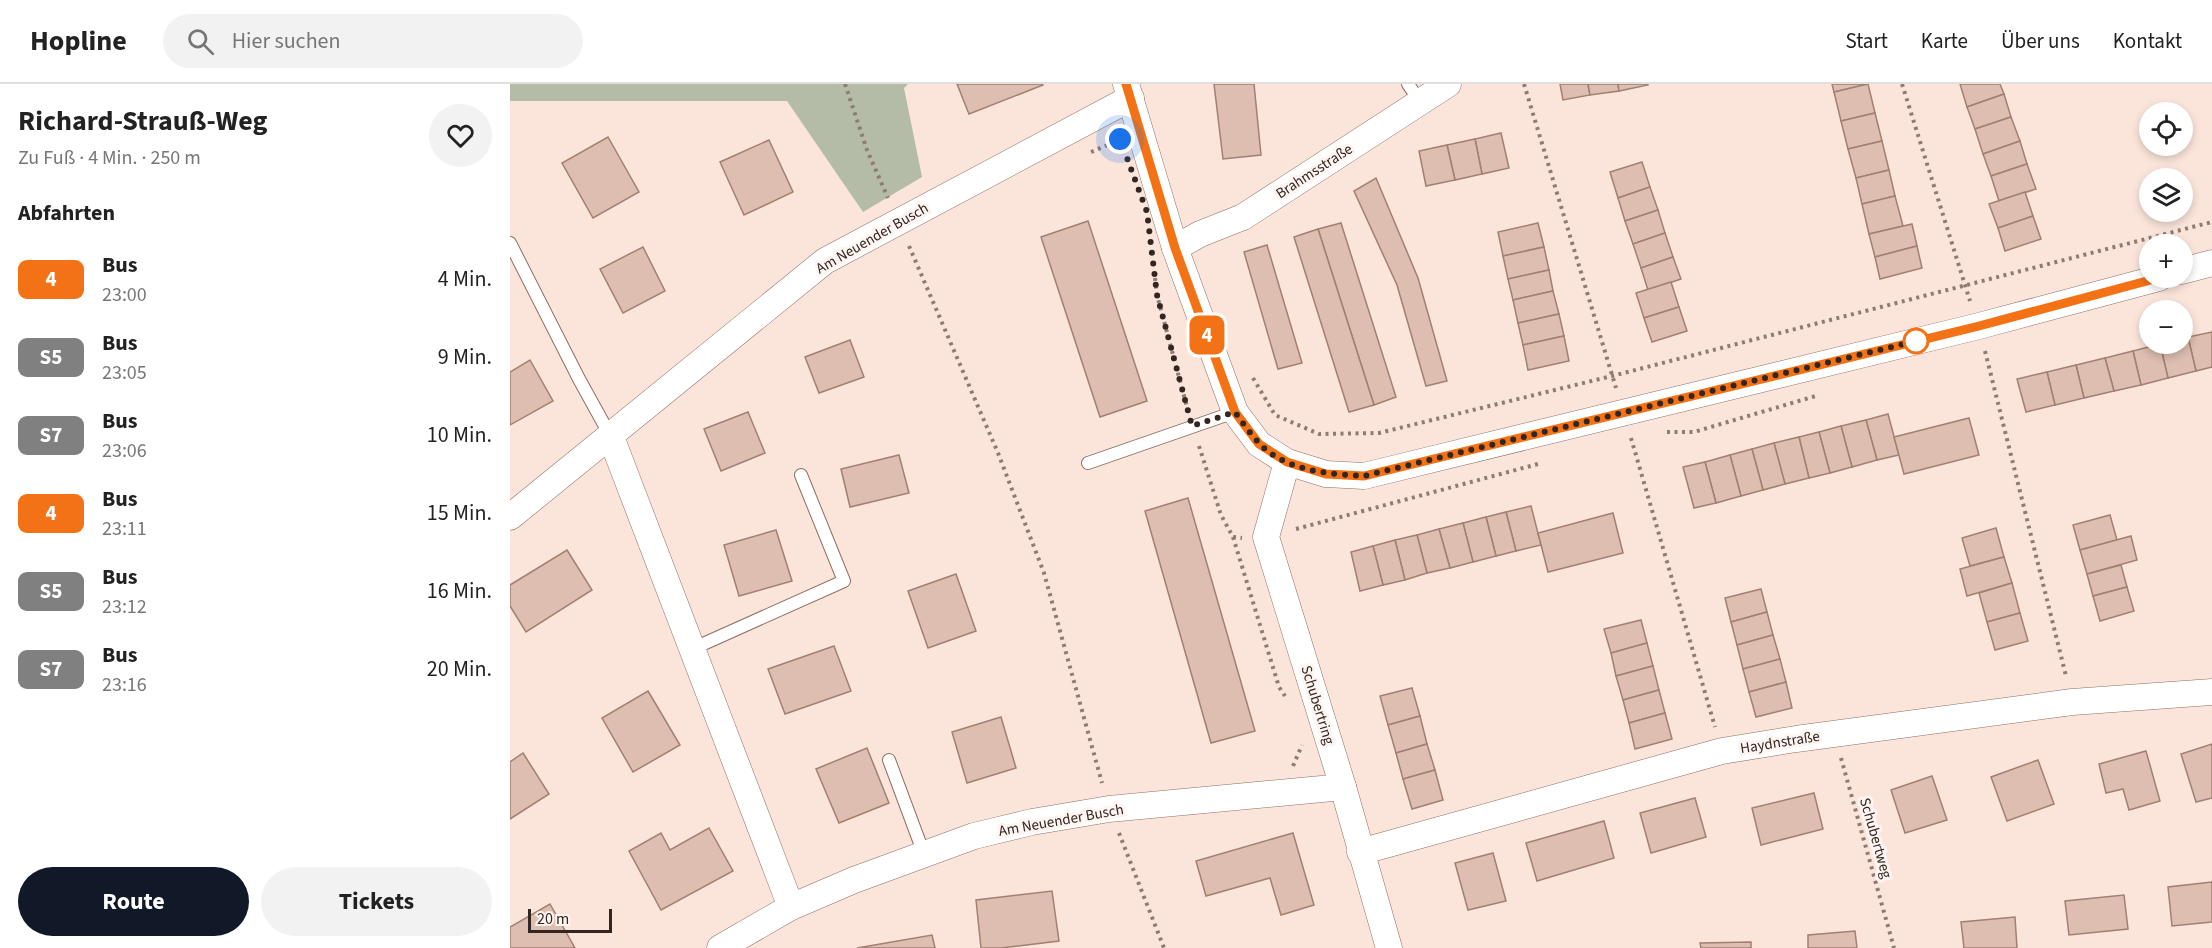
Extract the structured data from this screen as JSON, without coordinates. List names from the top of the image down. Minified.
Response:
{"streets":{"street":["Brahmsstraße","Am Neuender Busch","Schubertring","Haydnstraße"],"path":["Schubertweg"]},"crossings":[["Am Neuender Busch","Schubertring"],["Schubertring","Haydnstraße"],["Haydnstraße","Schubertweg"]],"lines":["bus line 4"],"scale_bar":"20 m","page":{"header":"Hopline","search":"Hier suchen","nav":["Start","Karte","Über uns","Kontakt"],"heading":[["Richard-Strauß-Weg","Zu Fuß · 4 Min. · 250 m"],"Abfahrten"],"on_map":"4","map_buttons":["+","−"],"list":[{"mark":"4","name":"Bus","note":"23:00","value":"4 Min."},{"mark":"S5","name":"Bus","note":"23:05","value":"9 Min."},{"mark":"S7","name":"Bus","note":"23:06","value":"10 Min."},{"mark":"4","name":"Bus","note":"23:11","value":"15 Min."},{"mark":"S5","name":"Bus","note":"23:12","value":"16 Min."},{"mark":"S7","name":"Bus","note":"23:16","value":"20 Min."}],"buttons":["Route","Tickets"],"scale":"20 m"}}
